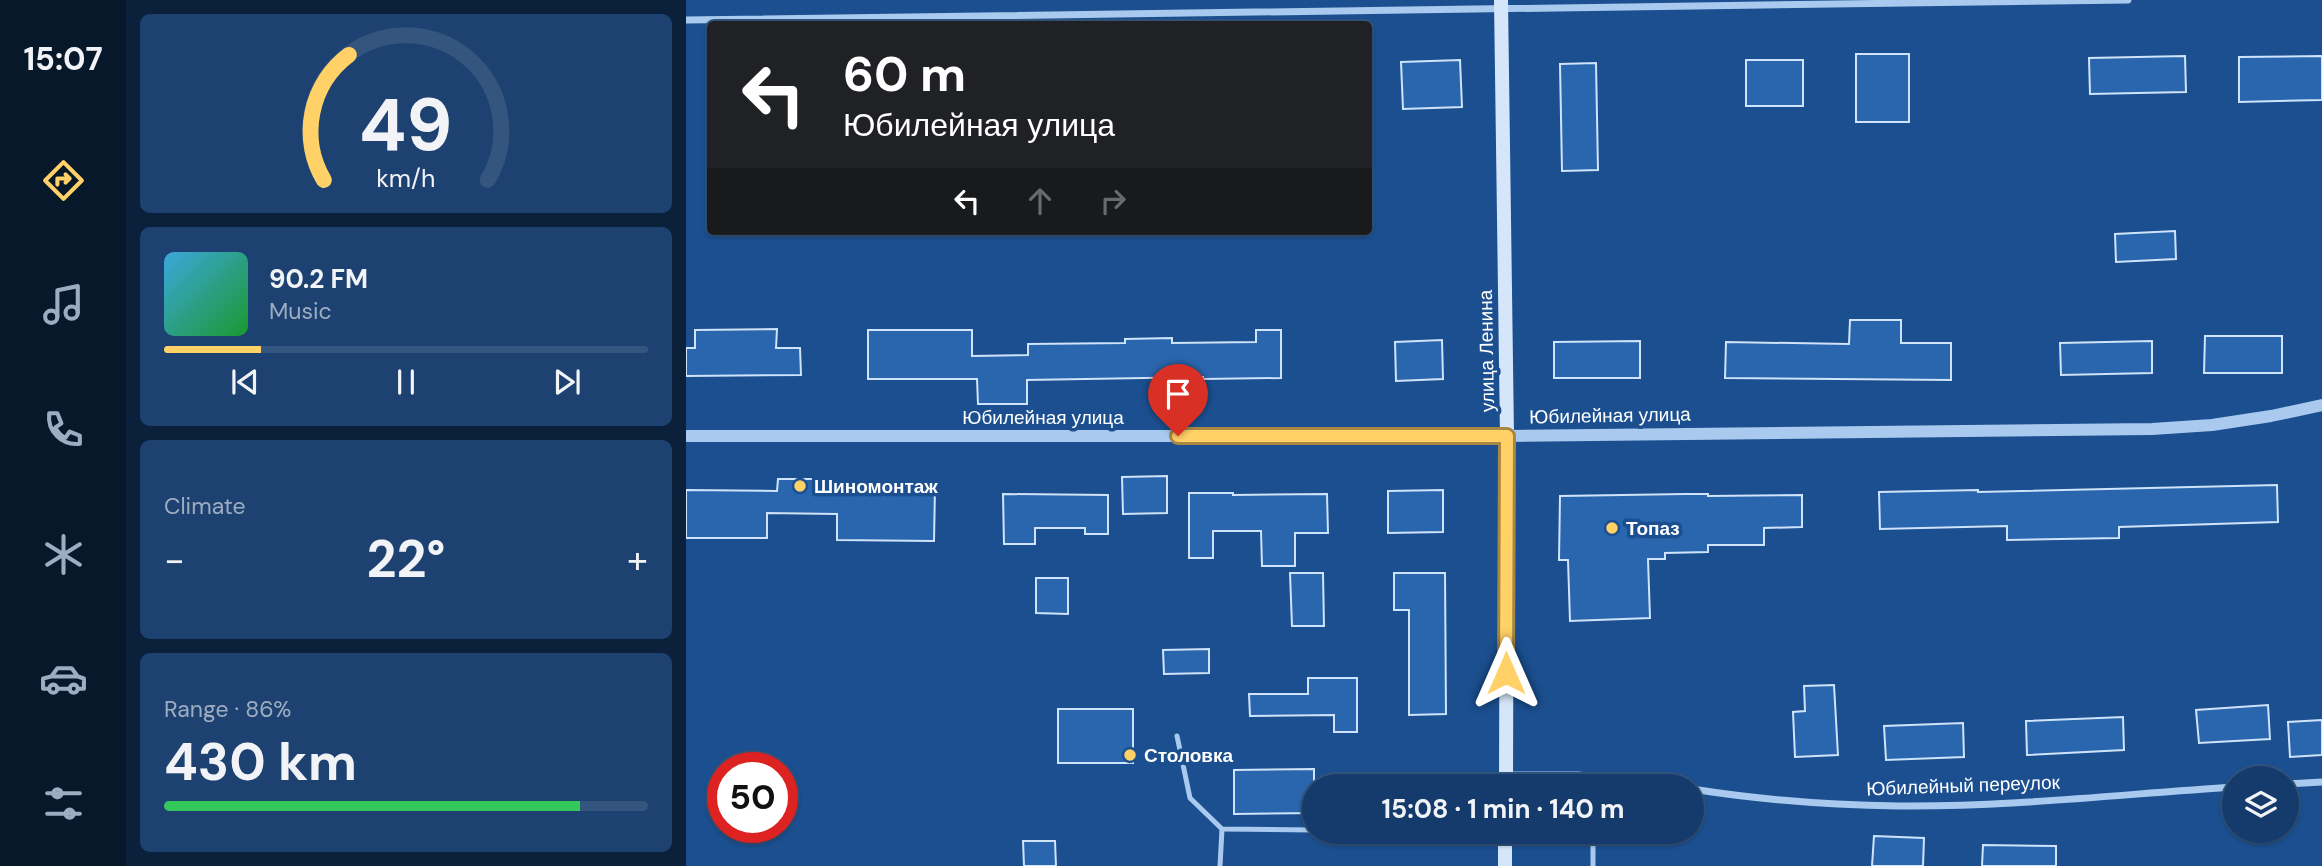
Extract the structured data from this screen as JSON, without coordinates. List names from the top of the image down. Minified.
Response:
{"streets":{"main road":["улица Ленина"],"street":["Юбилейная улица","Юбилейный переулок"]},"crossings":[["улица Ленина","Юбилейная улица"]],"places":["Шиномонтаж","Топаз","Столовка"],"page":{"tabs":"15:07","turn":["60 m","Юбилейная улица"],"song":["90.2 FM","Music"],"tile":["Climate",["Range · 86%","430 km"]],"heat":["−","22°","+"],"limit":"50","trip":"15:08 · 1 min · 140 m","gauge":["49","km/h"]}}
